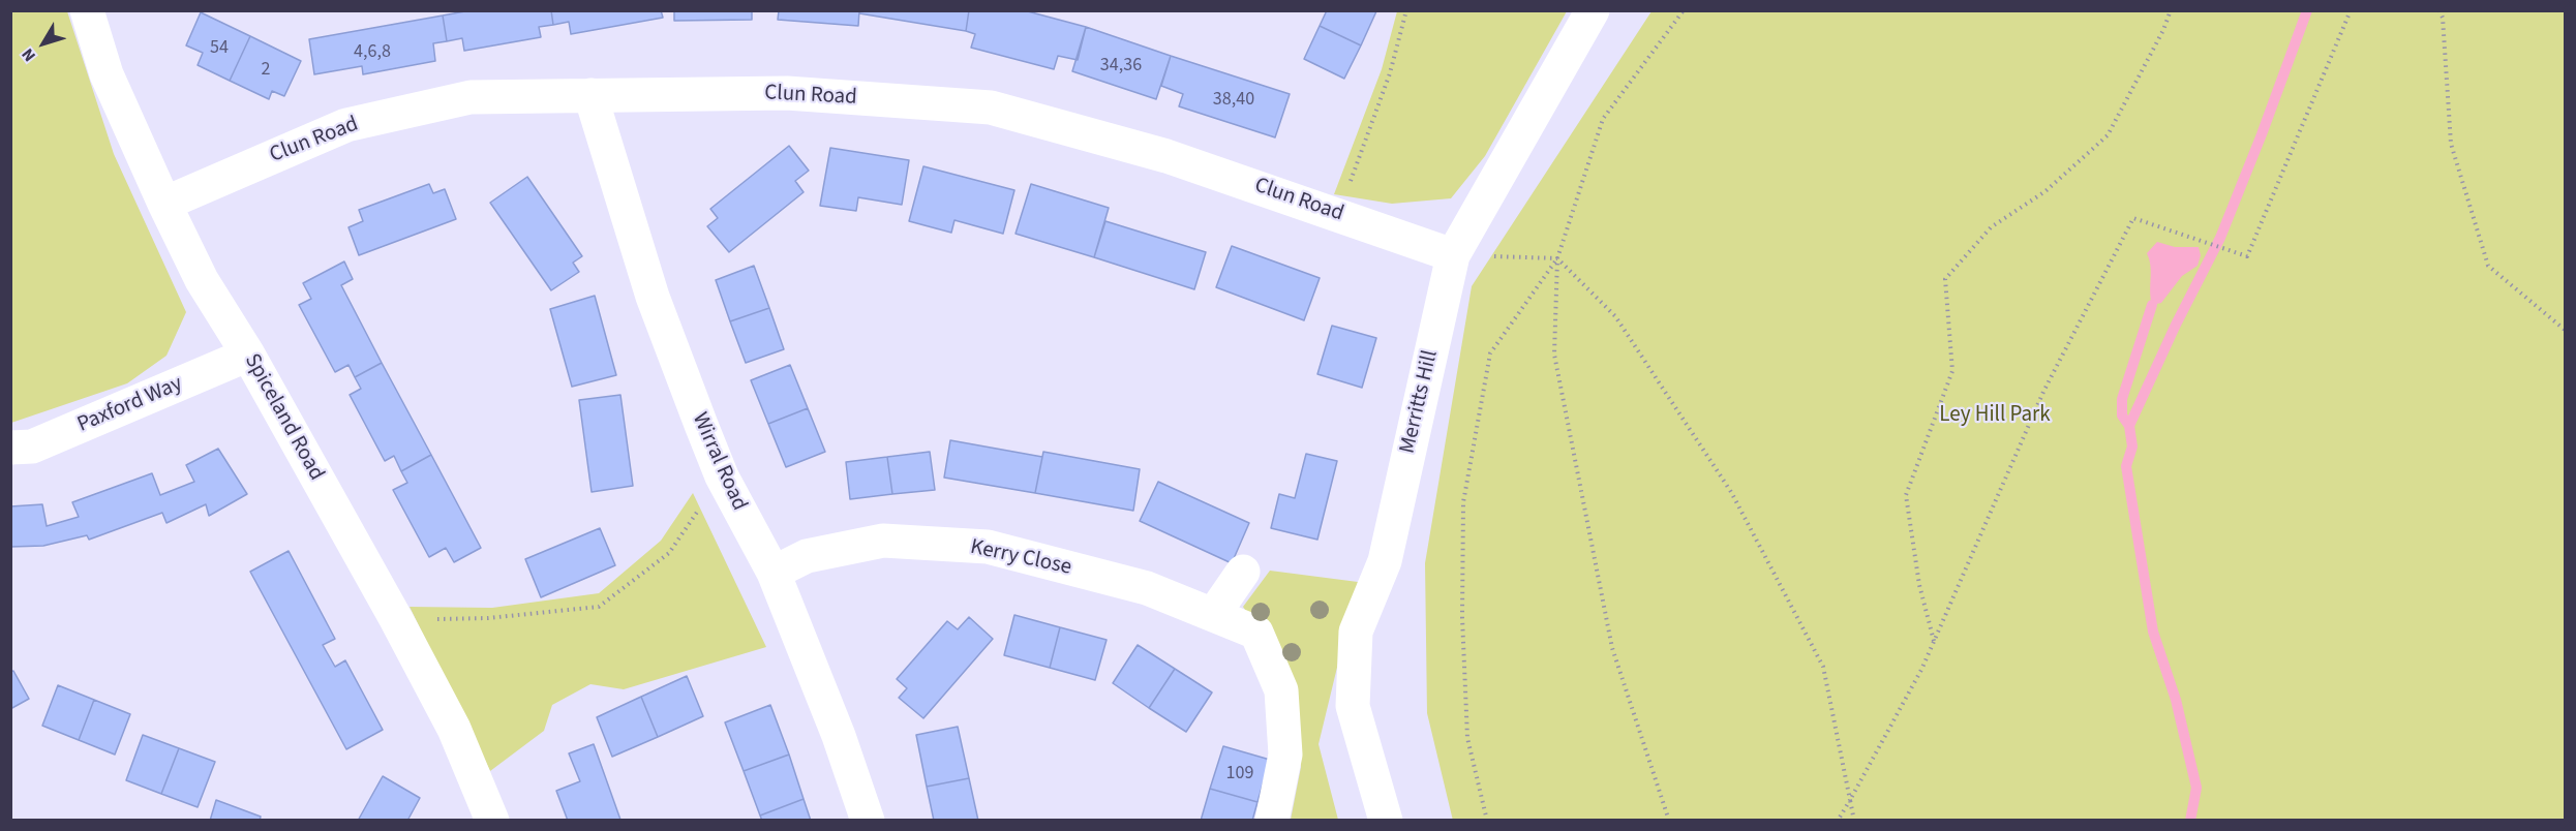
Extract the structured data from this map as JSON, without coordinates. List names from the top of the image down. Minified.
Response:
{"streets":{"street":["Clun Road","Merritts Hill","Paxford Way","Spiceland Road","Wirral Road","Kerry Close"]},"crossings":[["Clun Road","Merritts Hill"],["Clun Road","Spiceland Road"],["Clun Road","Wirral Road"],["Paxford Way","Spiceland Road"],["Wirral Road","Kerry Close"]],"parks":["Ley Hill Park"],"house_numbers":["54","4,6,8","34,36","2","38,40","109"],"north":"bottom left"}
